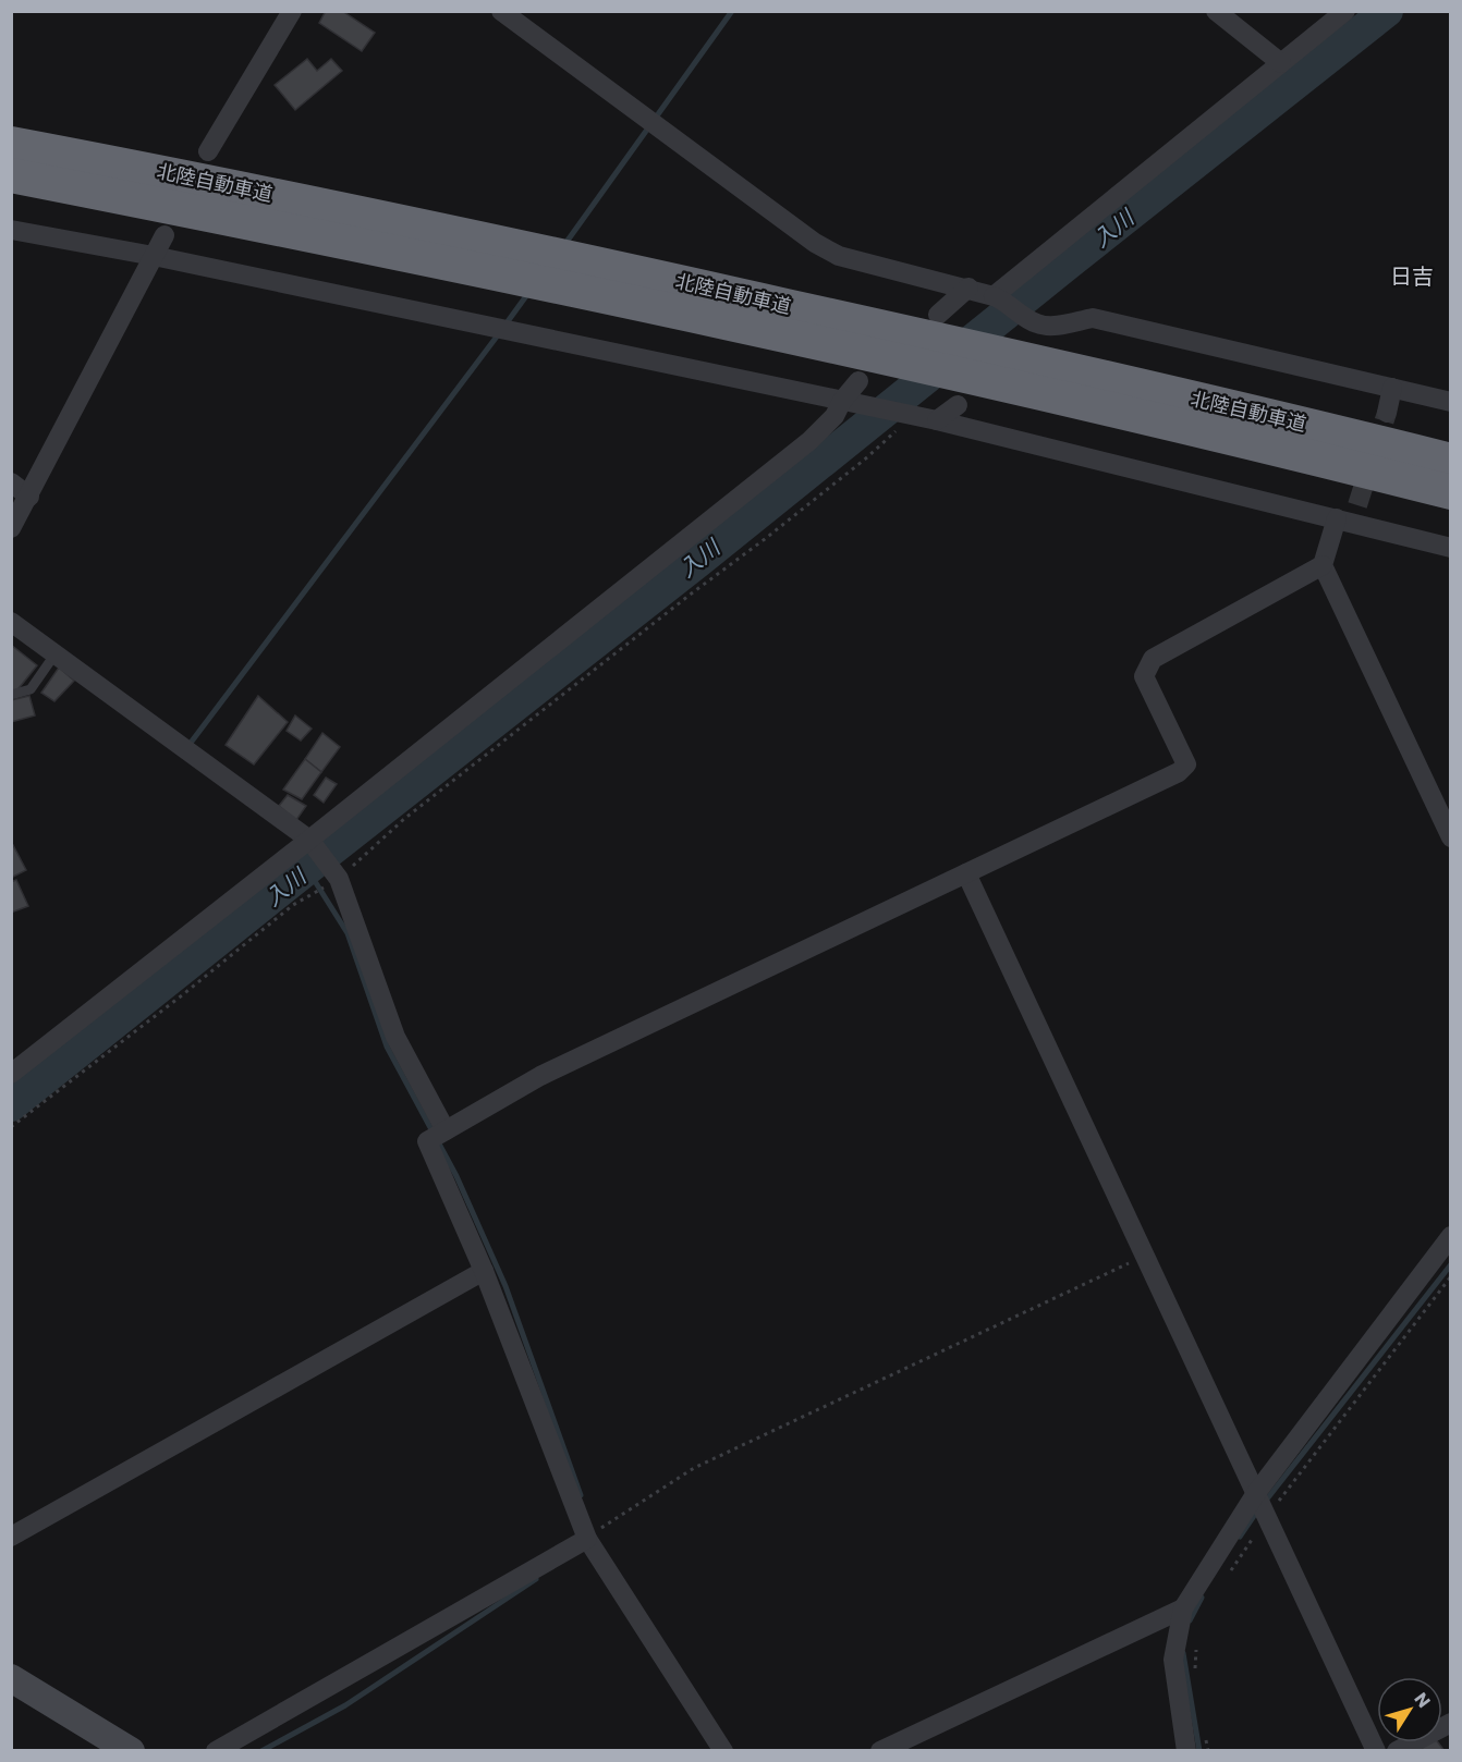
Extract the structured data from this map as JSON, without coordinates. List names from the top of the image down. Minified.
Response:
{"streets":{"highway":["北陸自動車道"]},"districts":["日吉"],"water":["入川"],"north":"top right"}
